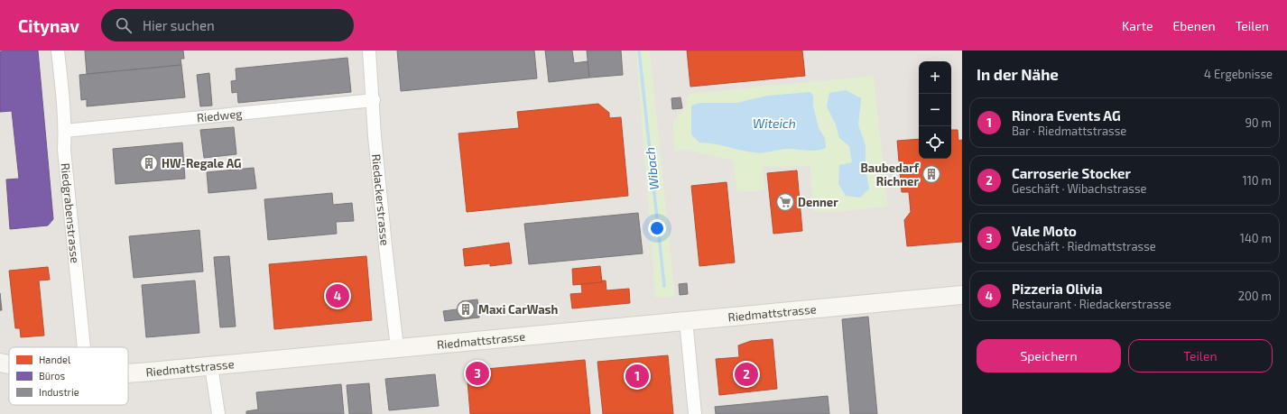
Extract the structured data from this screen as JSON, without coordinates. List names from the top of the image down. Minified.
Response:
{"streets":{"main road":["Riedmattstrasse"],"street":["Riedweg","Riedackerstrasse","Riedgrabenstrasse"]},"crossings":[["Riedweg","Riedackerstrasse"],["Riedweg","Riedgrabenstrasse"],["Riedackerstrasse","Riedmattstrasse"]],"water":["Witeich","Wibach"],"places":{"building":["HW-Regale AG","Baubedarf Richner","Maxi CarWash"],"supermarket":["Denner"]},"legend":["Handel","Büros","Industrie"],"page":{"header":"Citynav","search":"Hier suchen","nav":["Karte","Ebenen","Teilen"],"heading":["In der Nähe","4 Ergebnisse"],"map_buttons":["+","−"],"list":[{"mark":"1","name":"Rinora Events AG","note":"Bar · Riedmattstrasse","value":"90 m"},{"mark":"2","name":"Carroserie Stocker","note":"Geschäft · Wibachstrasse","value":"110 m"},{"mark":"3","name":"Vale Moto","note":"Geschäft · Riedmattstrasse","value":"140 m"},{"mark":"4","name":"Pizzeria Olivia","note":"Restaurant · Riedackerstrasse","value":"200 m"}],"pins":["4","3","2","1"],"buttons":["Speichern","Teilen"]}}
